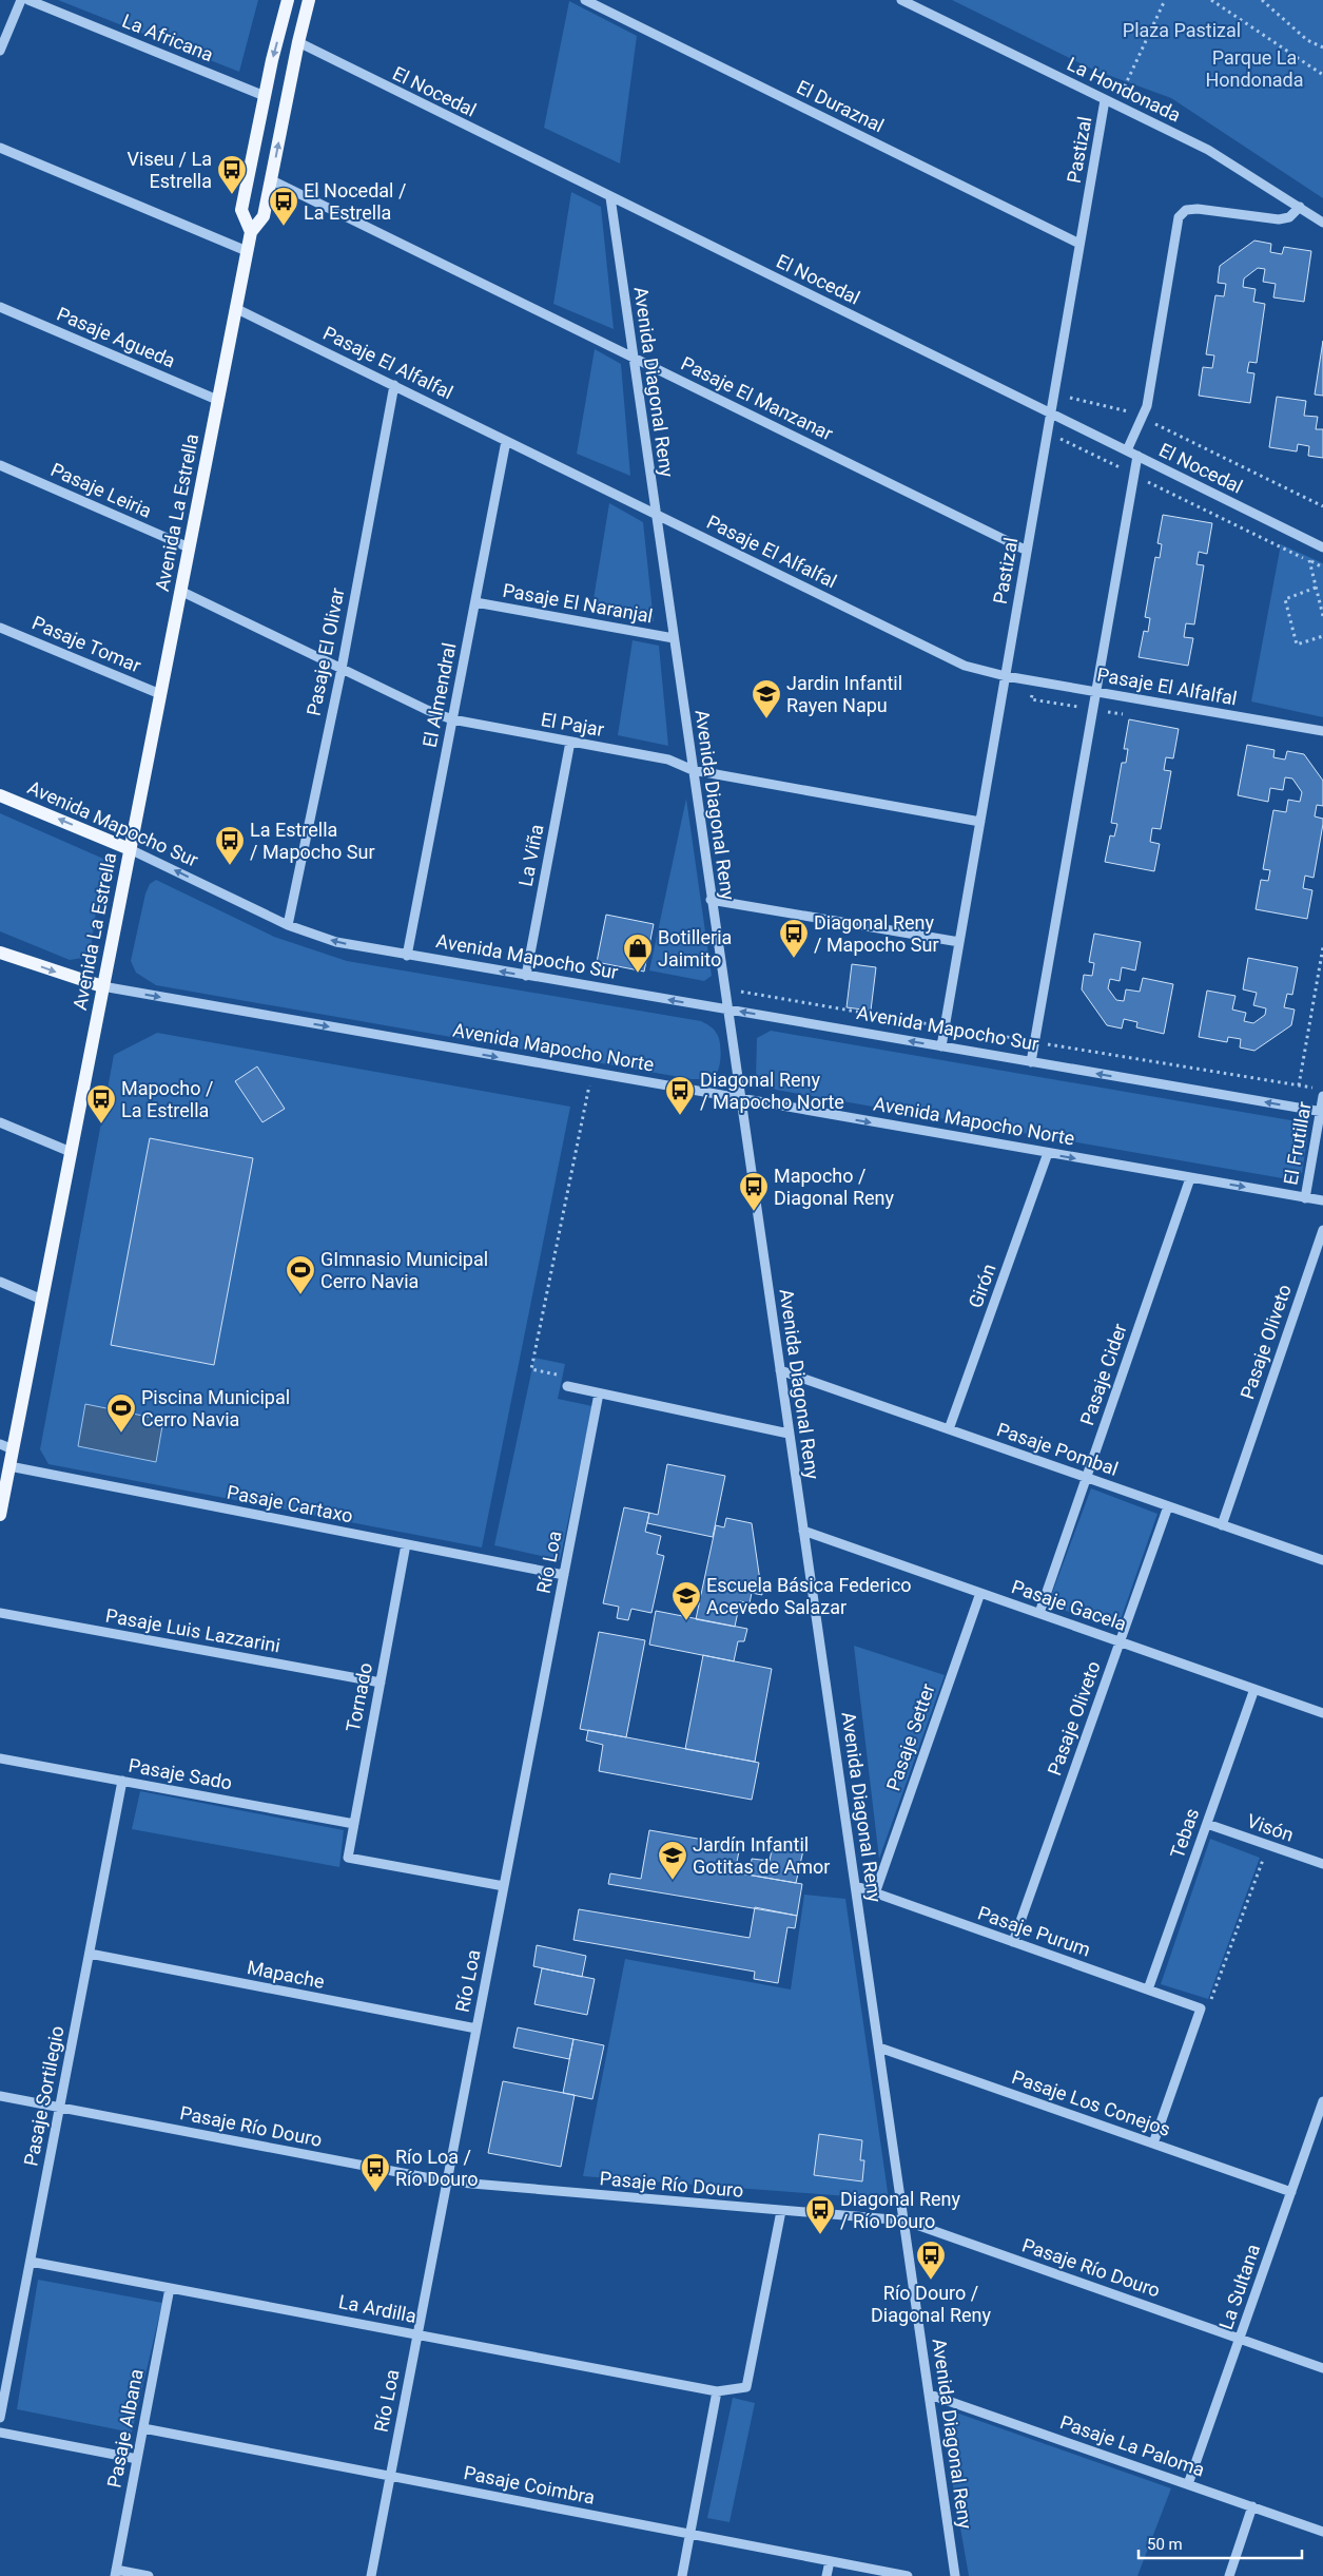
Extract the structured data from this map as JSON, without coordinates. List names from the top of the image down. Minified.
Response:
{"streets":{"main road":["Avenida La Estrella","Avenida Mapocho Sur","Avenida Mapocho Norte"],"street":["La Africana","La Hondonada","El Nocedal","El Duraznal","Pastizal","Pasaje Agueda","Pasaje El Alfalfal","Avenida Diagonal Reny","Pasaje El Manzanar","Pasaje Leiria","Pasaje El Naranjal","Pasaje Tomar","Pasaje El Olivar","El Almendral","El Pajar","La Viña","El Frutillar","Girón","Pasaje Oliveto","Pasaje Cider","Pasaje Pombal","Pasaje Cartaxo","Río Loa","Pasaje Gacela","Pasaje Luis Lazzarini","Tornado","Pasaje Setter","Pasaje Sado","Visón","Tebas","Pasaje Purum","Mapache","Pasaje Sortilegio","Pasaje Los Conejos","Pasaje Río Douro","La Sultana","La Ardilla","Pasaje Albana","Pasaje La Paloma","Pasaje Coimbra"]},"crossings":[["La Hondonada","Pastizal"],["El Nocedal","Pastizal"],["El Nocedal","Avenida Diagonal Reny"],["El Nocedal","Avenida La Estrella"],["El Duraznal","Pastizal"],["Pastizal","Pasaje El Alfalfal"],["Pastizal","Pasaje El Manzanar"],["Pastizal","El Pajar"],["Pastizal","Avenida Mapocho Sur"],["Pasaje Agueda","Avenida La Estrella"],["Pasaje El Alfalfal","Avenida Diagonal Reny"],["Pasaje El Alfalfal","Avenida La Estrella"],["Pasaje El Alfalfal","Pasaje El Olivar"],["Pasaje El Alfalfal","El Almendral"],["Avenida Diagonal Reny","Pasaje El Manzanar"],["Avenida Diagonal Reny","Pasaje El Naranjal"],["Avenida Diagonal Reny","El Pajar"],["Avenida Diagonal Reny","Avenida Mapocho Sur"],["Avenida Diagonal Reny","Avenida Mapocho Norte"],["Avenida Diagonal Reny","Pasaje Pombal"],["Avenida Diagonal Reny","Pasaje Gacela"],["Avenida Diagonal Reny","Pasaje Purum"],["Avenida Diagonal Reny","Pasaje Los Conejos"],["Avenida Diagonal Reny","Pasaje Río Douro"],["Avenida Diagonal Reny","Pasaje La Paloma"],["Pasaje El Manzanar","Avenida La Estrella"],["Pasaje Leiria","Avenida La Estrella"],["Avenida La Estrella","Pasaje Tomar"],["Avenida La Estrella","El Pajar"],["Avenida La Estrella","Avenida Mapocho Sur"],["Avenida La Estrella","Avenida Mapocho Norte"],["Avenida La Estrella","Pasaje Cartaxo"],["Pasaje El Naranjal","El Almendral"],["Pasaje El Olivar","El Pajar"],["Pasaje El Olivar","Avenida Mapocho Sur"],["El Almendral","El Pajar"],["El Almendral","Avenida Mapocho Sur"],["El Pajar","La Viña"],["Avenida Mapocho Sur","La Viña"],["Avenida Mapocho Sur","El Frutillar"],["Avenida Mapocho Norte","El Frutillar"],["Avenida Mapocho Norte","Girón"],["Avenida Mapocho Norte","Pasaje Cider"],["Girón","Pasaje Pombal"],["Pasaje Oliveto","Pasaje Pombal"],["Pasaje Oliveto","Pasaje Gacela"],["Pasaje Oliveto","Pasaje Purum"],["Pasaje Cider","Pasaje Pombal"],["Pasaje Cider","Pasaje Gacela"],["Pasaje Cartaxo","Río Loa"],["Pasaje Cartaxo","Tornado"],["Río Loa","Tornado"],["Río Loa","Mapache"],["Río Loa","Pasaje Río Douro"],["Río Loa","La Ardilla"],["Río Loa","Pasaje Coimbra"],["Pasaje Gacela","Pasaje Setter"],["Pasaje Gacela","Tebas"],["Pasaje Luis Lazzarini","Tornado"],["Tornado","Pasaje Sado"],["Pasaje Setter","Pasaje Purum"],["Pasaje Sado","Pasaje Sortilegio"],["Visón","Tebas"],["Tebas","Pasaje Purum"],["Mapache","Pasaje Sortilegio"],["Pasaje Sortilegio","Pasaje Río Douro"],["Pasaje Sortilegio","La Ardilla"],["Pasaje Los Conejos","La Sultana"],["Pasaje Río Douro","La Sultana"],["Pasaje Río Douro","La Ardilla"],["La Sultana","Pasaje La Paloma"],["La Ardilla","Pasaje Albana"],["Pasaje Albana","Pasaje Coimbra"]],"one_way":["Avenida Mapocho Sur","Avenida Mapocho Norte"],"parks":["Plaza Pastizal","Parque La Hondonada"],"places":{"bus stop":["Viseu / La Estrella","El Nocedal / La Estrella","La Estrella / Mapocho Sur","Diagonal Reny / Mapocho Sur","Diagonal Reny / Mapocho Norte","Mapocho / La Estrella","Mapocho / Diagonal Reny","Río Loa / Río Douro","Diagonal Reny / Río Douro","Río Douro / Diagonal Reny"],"school or university":["Jardin Infantil Rayen Napu","Escuela Básica Federico Acevedo Salazar","Jardín Infantil Gotitas de Amor"],"shop":["Botilleria Jaimito"],"sports":["GImnasio Municipal Cerro Navia","Piscina Municipal Cerro Navia"]},"scale_bar":"50 m"}
